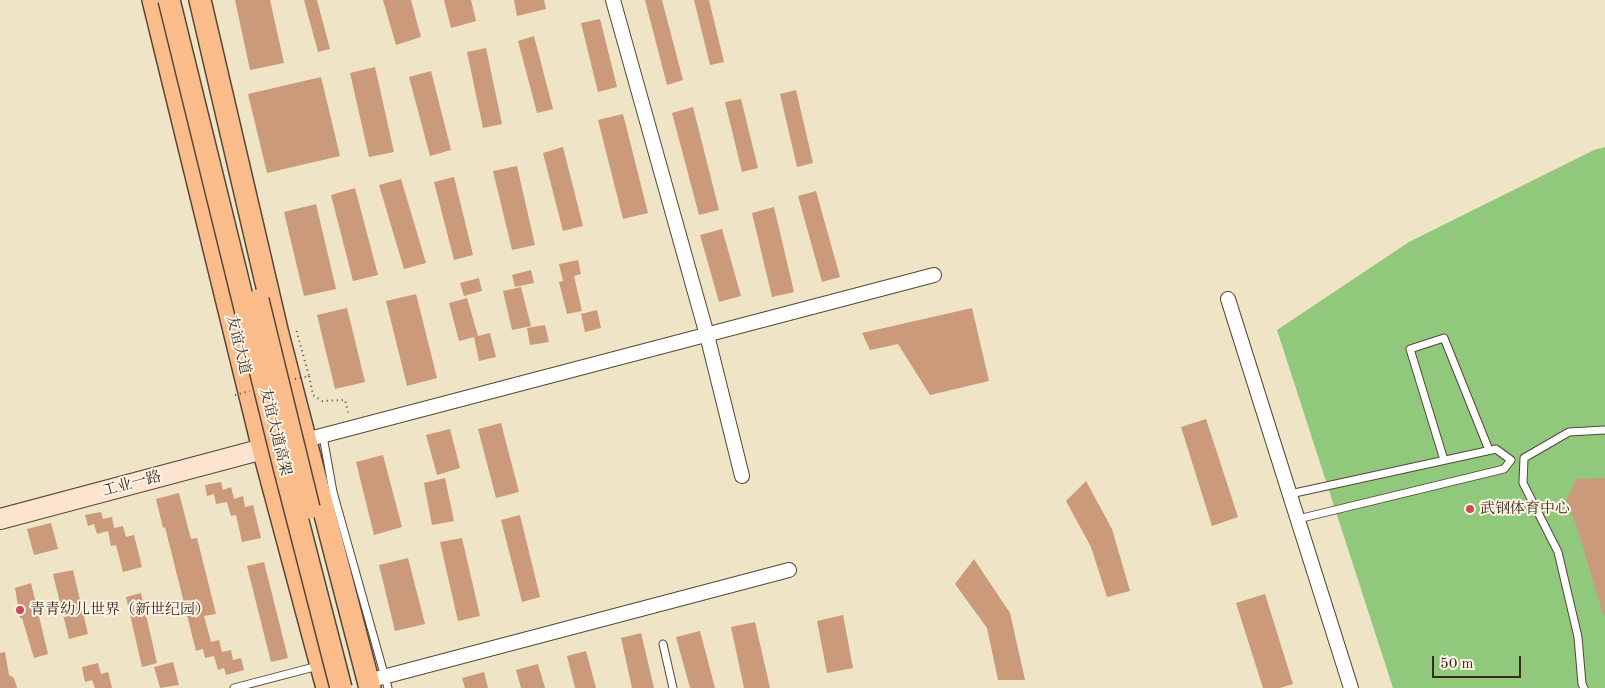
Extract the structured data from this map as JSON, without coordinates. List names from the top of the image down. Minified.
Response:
{"streets":{"main road":["友谊大道","友谊大道高架","工业一路"]},"crossings":[["友谊大道","工业一路"]],"places":["武钢体育中心","青青幼儿世界（新世纪园）"],"scale_bar":"50 m"}
